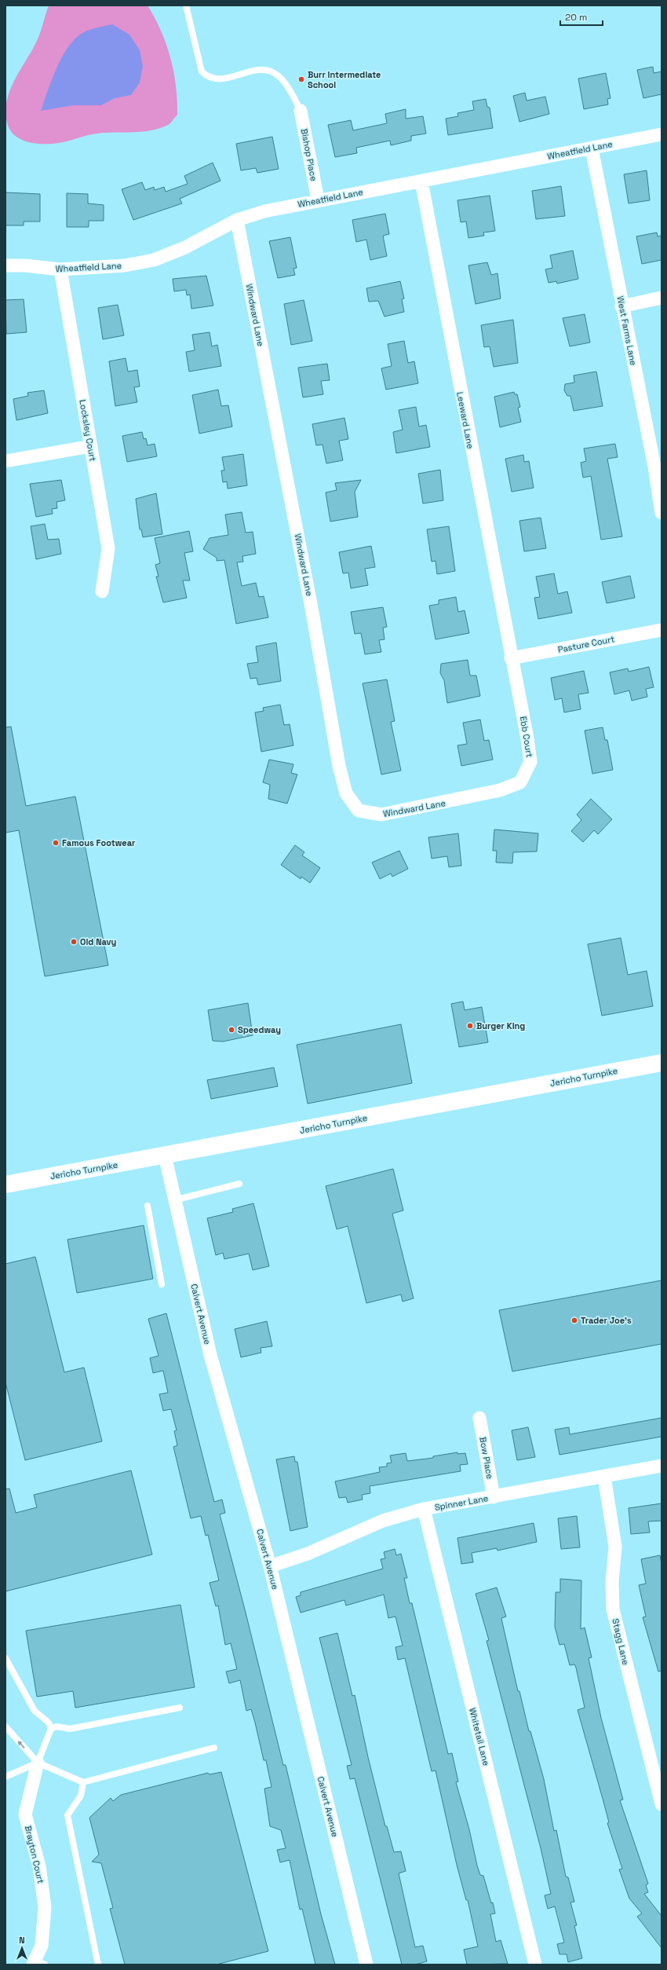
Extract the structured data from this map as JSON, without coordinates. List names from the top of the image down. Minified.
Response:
{"streets":{"main road":["Jericho Turnpike"],"street":["Wheatfield Lane","Bishop Place","Windward Lane","West Farms Lane","Leeward Lane","Locksley Court","Pasture Court","Ebb Court","Calvert Avenue","Bow Place","Spinner Lane","Stagg Lane","Whitetail Lane","Brayton Court"]},"crossings":[["Wheatfield Lane","Bishop Place"],["Wheatfield Lane","Windward Lane"],["Wheatfield Lane","West Farms Lane"],["Wheatfield Lane","Leeward Lane"],["Wheatfield Lane","Locksley Court"],["Windward Lane","Ebb Court"],["Leeward Lane","Pasture Court"],["Leeward Lane","Ebb Court"],["Pasture Court","Ebb Court"],["Jericho Turnpike","Calvert Avenue"],["Calvert Avenue","Spinner Lane"],["Bow Place","Spinner Lane"],["Spinner Lane","Stagg Lane"],["Spinner Lane","Whitetail Lane"]],"places":["Burr Intermediate School","Famous Footwear","Old Navy","Burger King","Speedway","Trader Joe's"],"scale_bar":"20 m","north":"top"}
